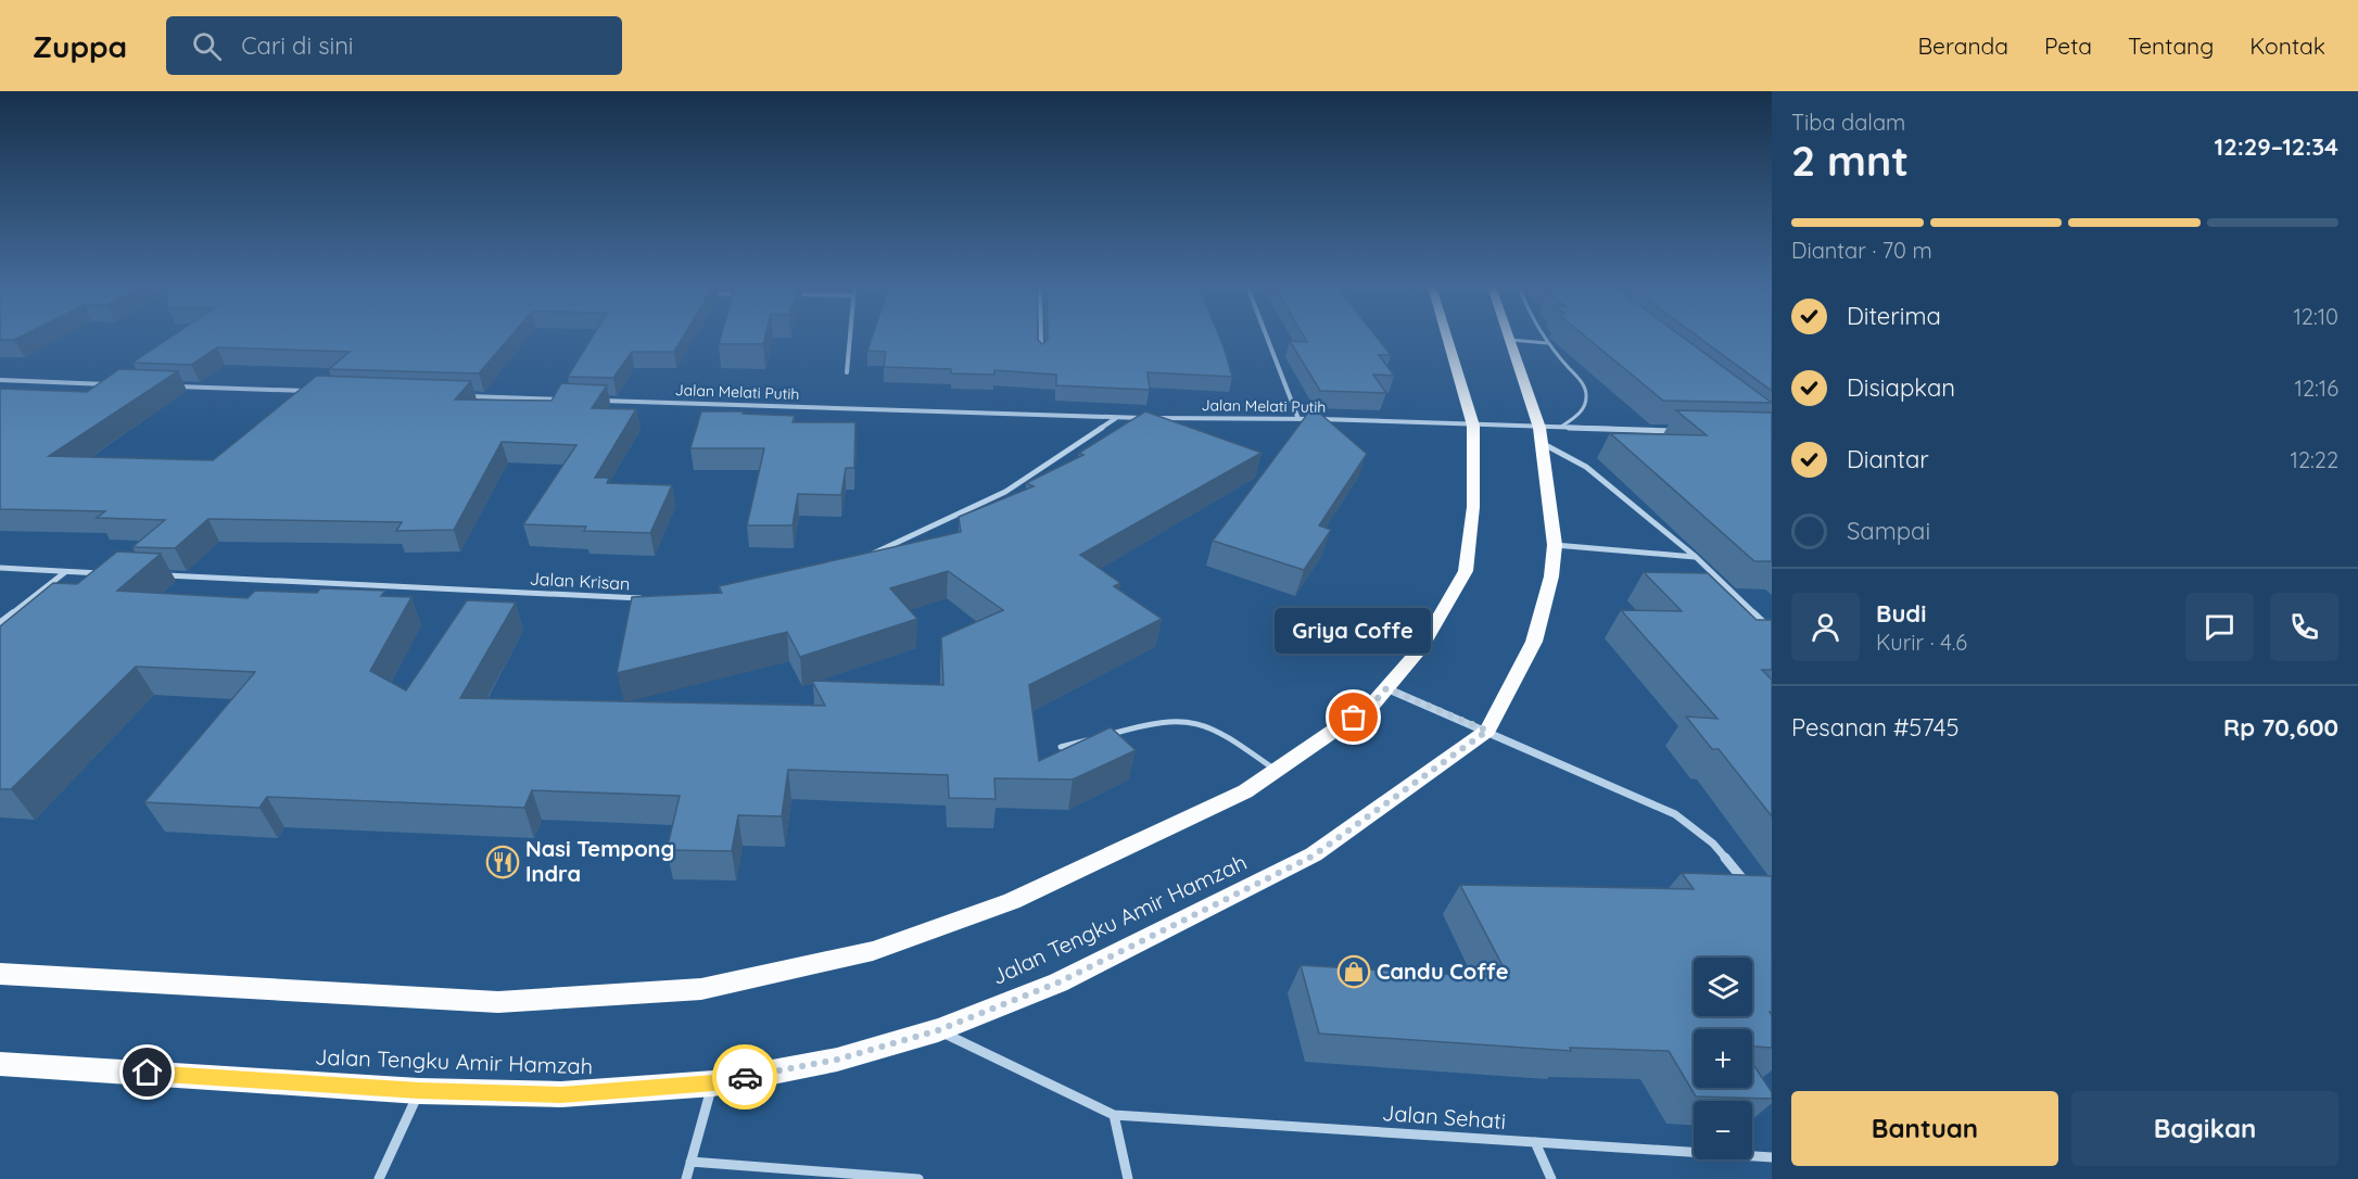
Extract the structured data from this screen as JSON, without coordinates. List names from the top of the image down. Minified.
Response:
{"streets":{"main road":["Jalan Tengku Amir Hamzah"],"street":["Jalan Melati Putih","Jalan Krisan","Jalan Sehati"]},"crossings":[["Jalan Melati Putih","Jalan Tengku Amir Hamzah"]],"places":{"other":["Griya Coffe"],"restaurant":["Nasi Tempong Indra"],"shop":["Candu Coffe"]},"page":{"header":"Zuppa","search":"Cari di sini","nav":["Beranda","Peta","Tentang","Kontak"],"heading":["2 mnt","Tiba dalam","12:29–12:34"],"panel":["Budi","Kurir · 4.6","Pesanan #5745","Rp 70,600"],"bar":"Diantar · 70 m","list":[["Diterima","12:10"],["Disiapkan","12:16"],["Diantar","12:22"],"Sampai"],"bubble":"Griya Coffe","map_buttons":["+","−"],"buttons":["Bantuan","Bagikan"]}}
